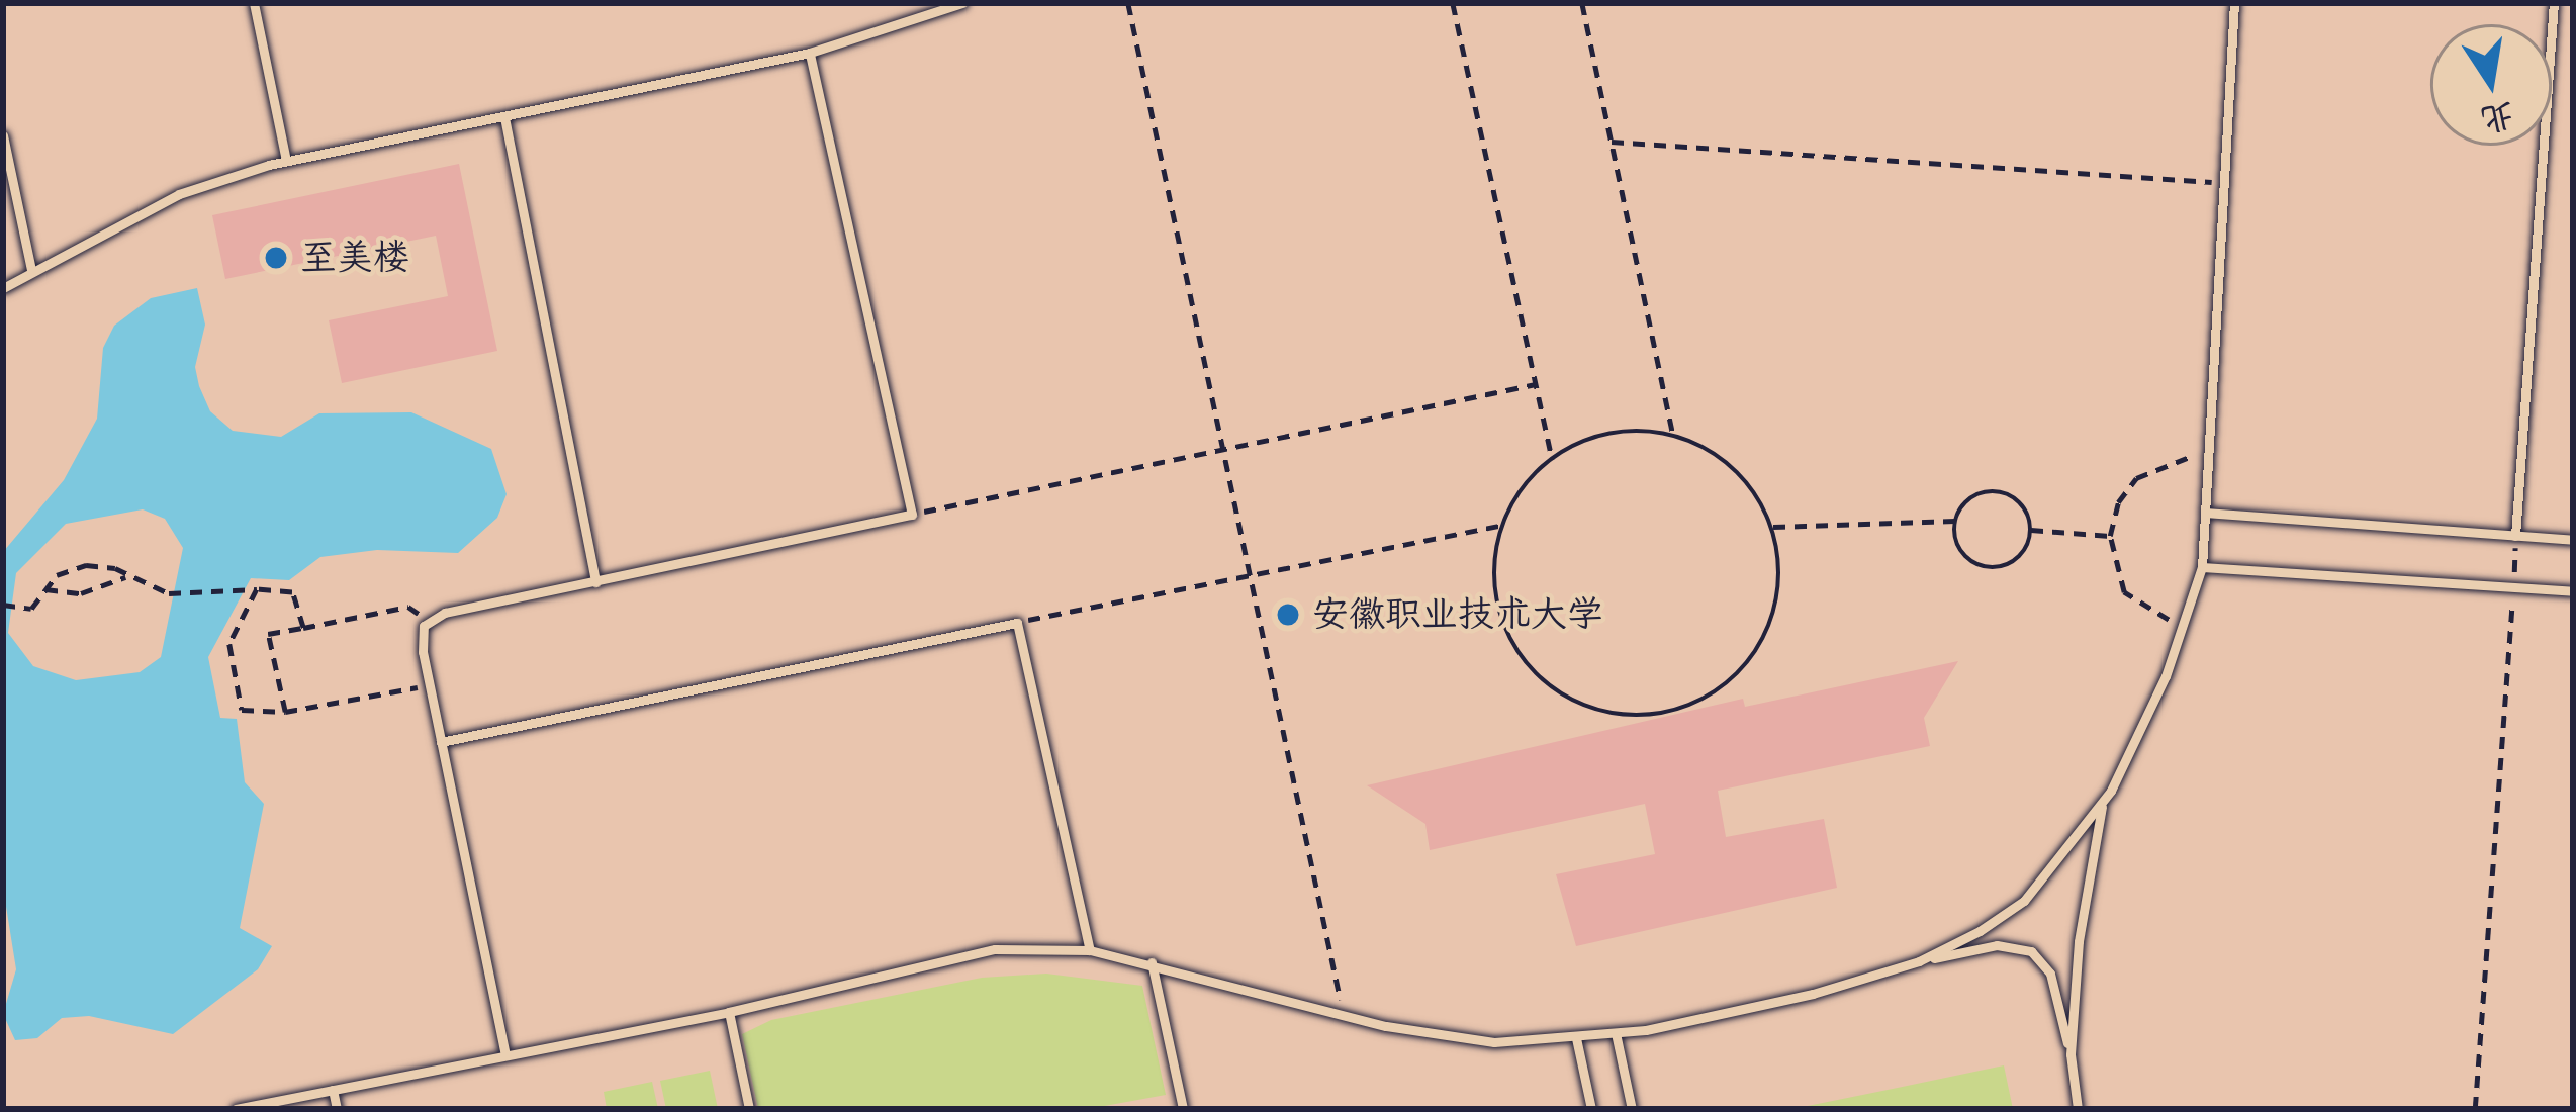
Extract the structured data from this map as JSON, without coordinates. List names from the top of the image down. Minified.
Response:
{"places":["至美楼","安徽职业技术大学"],"north":"bottom"}
